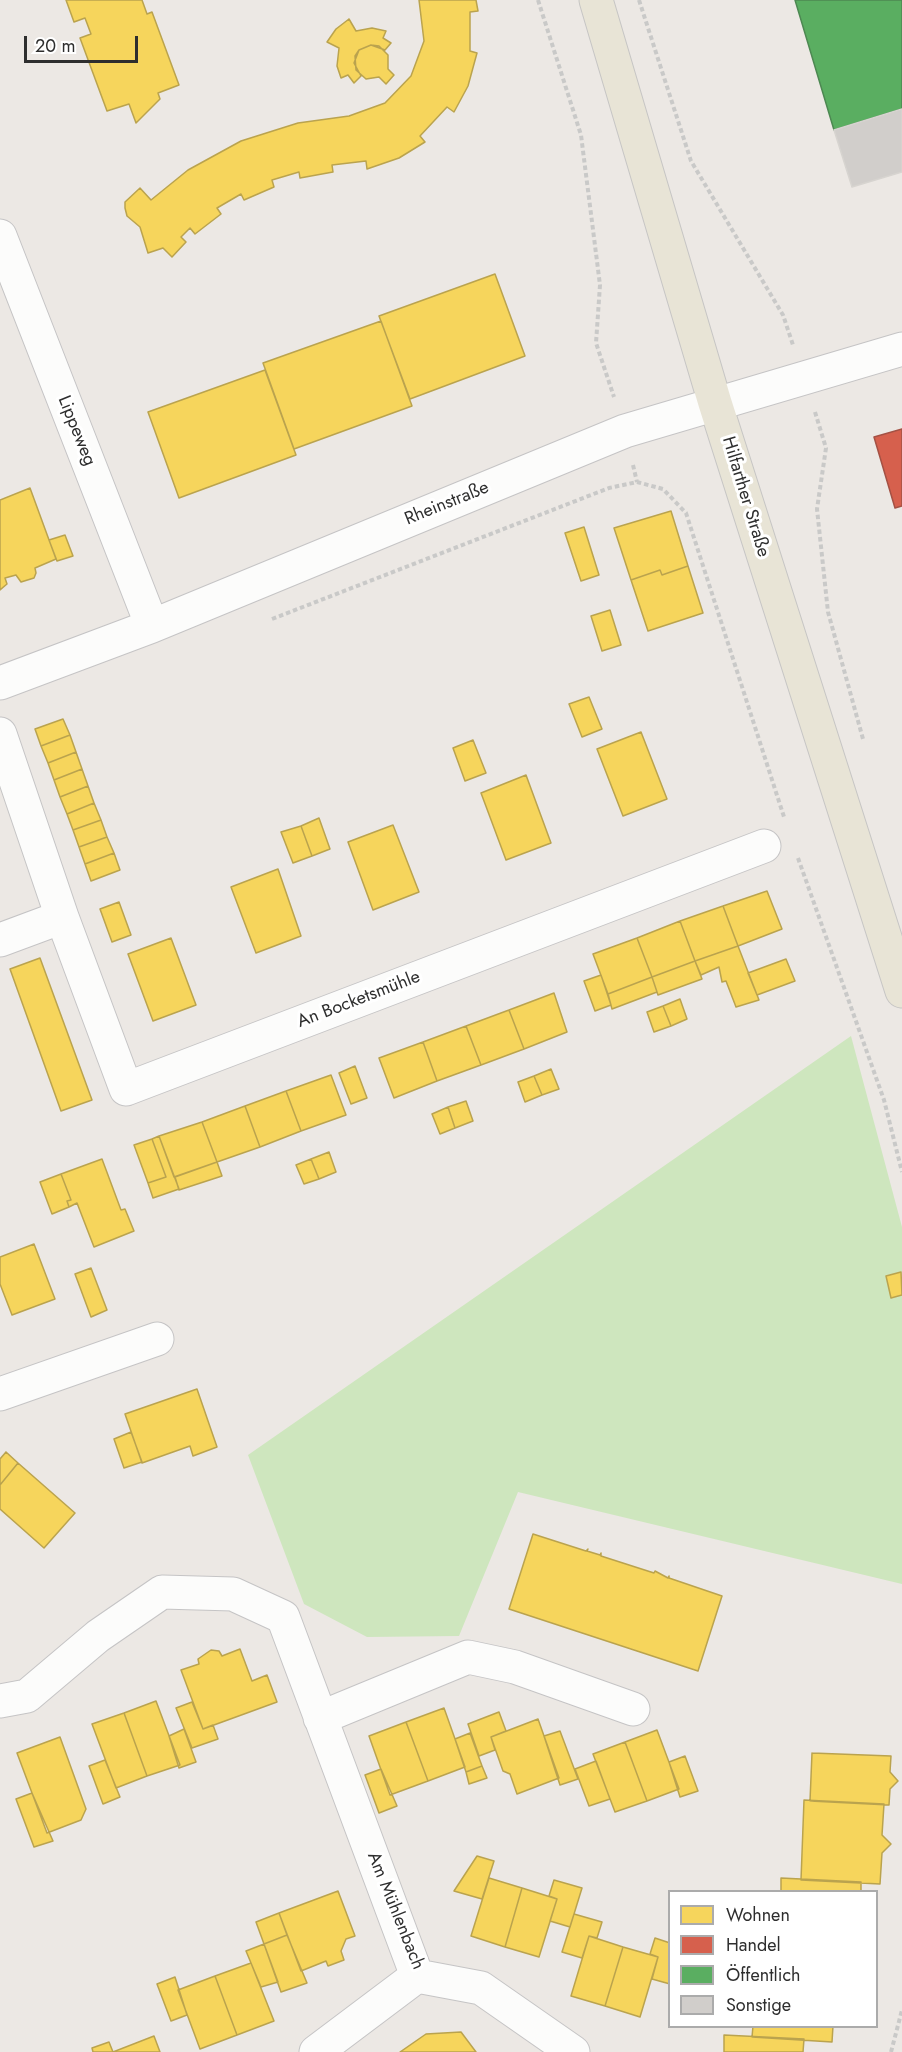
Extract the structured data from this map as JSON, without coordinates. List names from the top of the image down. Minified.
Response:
{"streets":{"main road":["Hilfarther Straße"],"street":["Lippeweg","Rheinstraße","An Bocketsmühle","Am Mühlenbach"]},"crossings":[["Lippeweg","Rheinstraße"],["Hilfarther Straße","Rheinstraße"]],"legend":["Wohnen","Handel","Öffentlich","Sonstige"],"scale_bar":"20 m"}
